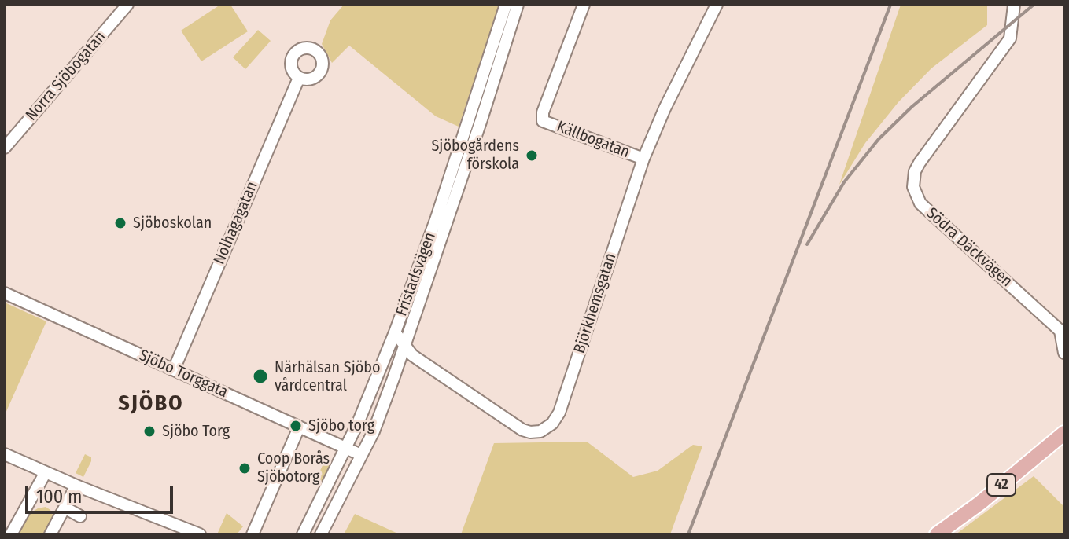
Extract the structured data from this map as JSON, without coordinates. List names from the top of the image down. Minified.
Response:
{"streets":{"main road":["42"],"street":["Norra Sjöbogatan","Källbogatan","Nolhagagatan","Södra Däckvägen","Fristadsvägen","Björkhemsgatan","Sjöbo Torggata"]},"crossings":[["Källbogatan","Björkhemsgatan"],["Nolhagagatan","Sjöbo Torggata"],["Fristadsvägen","Björkhemsgatan"],["Fristadsvägen","Sjöbo Torggata"]],"districts":["SJÖBO"],"places":["Sjöbogårdens förskola","Sjöboskolan","Närhälsan Sjöbo vårdcentral","Sjöbo torg","Sjöbo Torg","Coop Borås Sjöbotorg"],"scale_bar":"100 m"}
